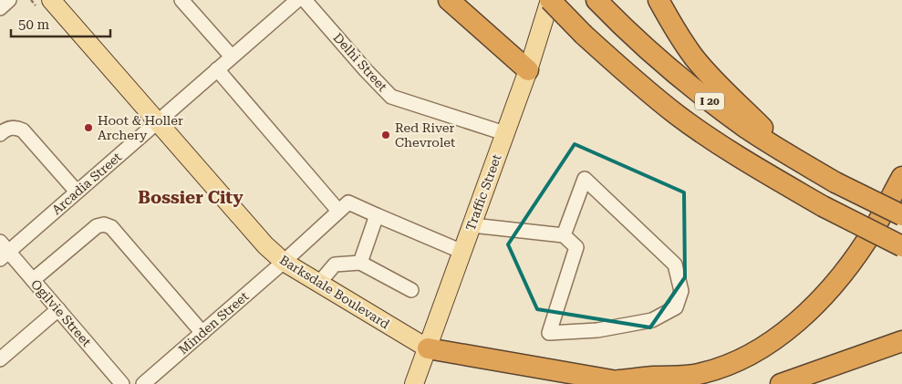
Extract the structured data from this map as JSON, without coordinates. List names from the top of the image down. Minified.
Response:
{"streets":{"highway":["I 20"],"main road":["Traffic Street","Barksdale Boulevard"],"street":["Delhi Street","Arcadia Street","Ogilvie Street","Minden Street"]},"crossings":[["Delhi Street","Traffic Street"],["I 20","Traffic Street"],["Arcadia Street","Barksdale Boulevard"],["Arcadia Street","Ogilvie Street"],["Traffic Street","Barksdale Boulevard"],["Barksdale Boulevard","Minden Street"]],"districts":["Bossier City"],"places":["Hoot & Holler Archery","Red River Chevrolet"],"scale_bar":"50 m"}
